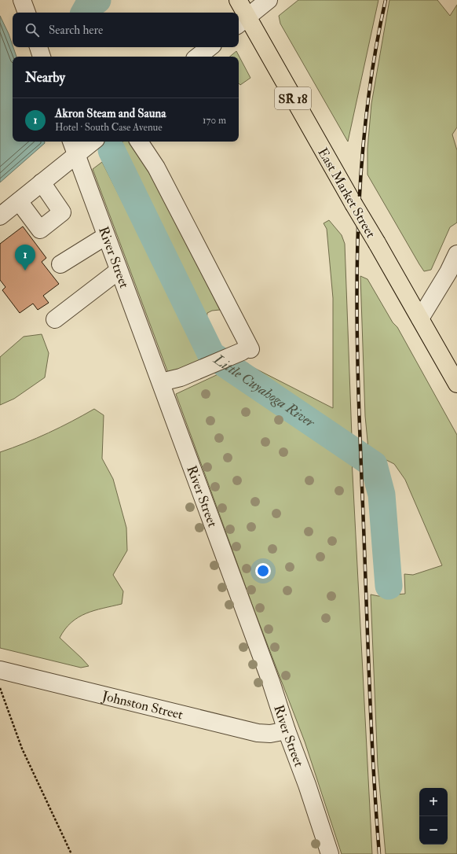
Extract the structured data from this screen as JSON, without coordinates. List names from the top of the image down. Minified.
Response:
{"streets":{"main road":["SR 18","East Market Street"],"street":["River Street","Johnston Street"]},"crossings":[["River Street","Johnston Street"]],"water":["Little Cuyahoga River"],"page":{"search":"Search here","heading":"Nearby","list":[{"mark":"1","name":"Akron Steam and Sauna","note":"Hotel · South Case Avenue","value":"170 m"}],"pins":"1","map_buttons":["+","−"]}}
